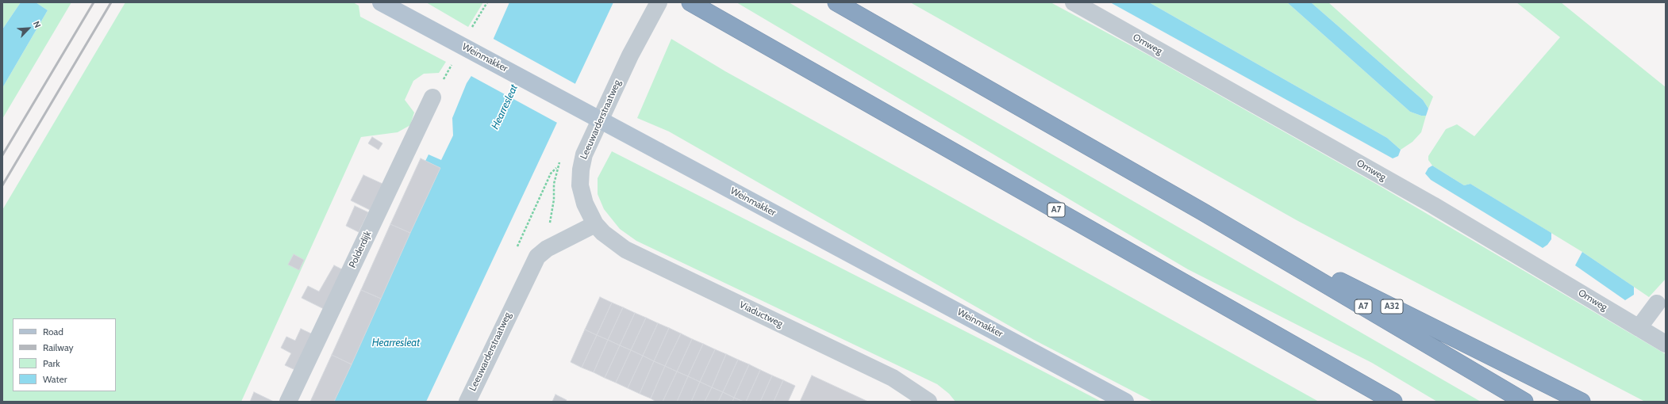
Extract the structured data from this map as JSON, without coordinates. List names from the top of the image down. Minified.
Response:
{"streets":{"highway":["A7","A32"],"main road":["Weinmakker"],"street":["Omweg","Leeuwarderstraatweg","Polderdijk","Viaductweg"]},"crossings":[["Leeuwarderstraatweg","Viaductweg"],["A7","A32"]],"water":["Hearresleat"],"legend":["Road","Railway","Park","Water"],"north":"top right"}
